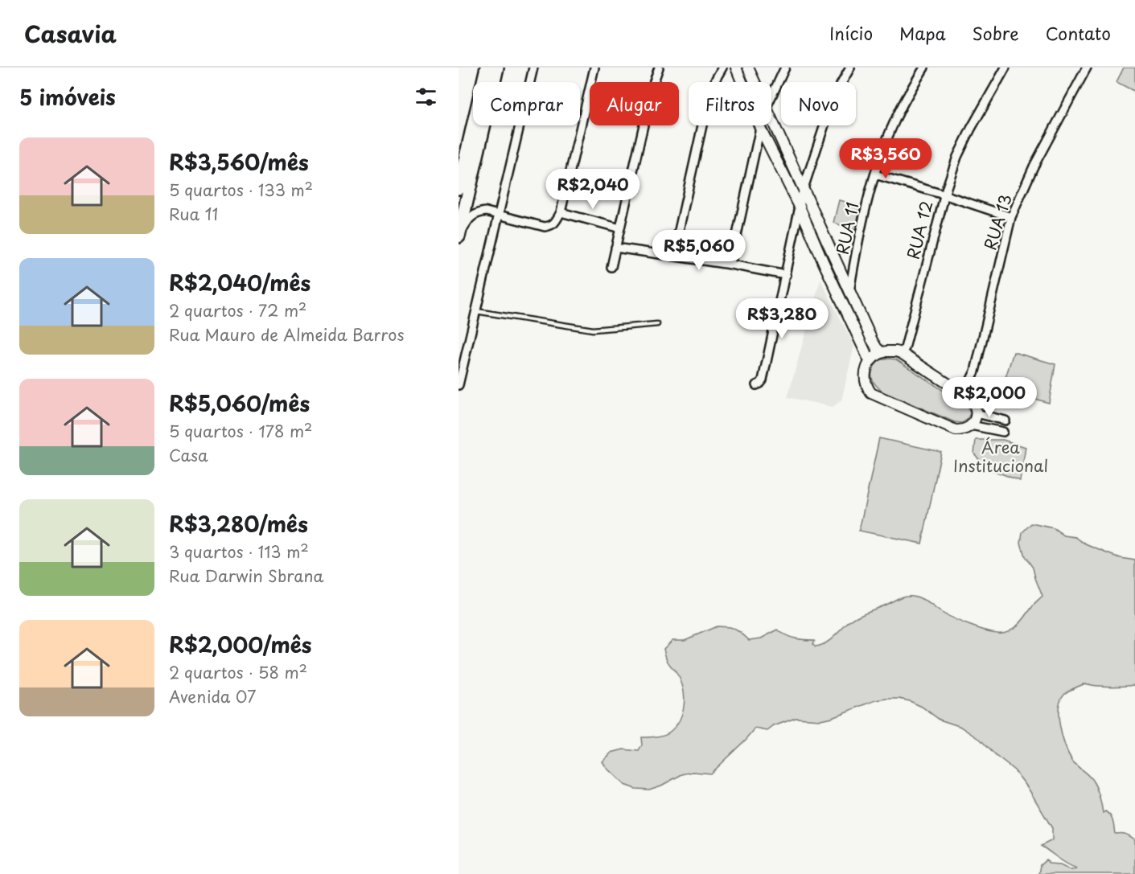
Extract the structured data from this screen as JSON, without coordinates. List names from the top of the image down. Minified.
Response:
{"streets":{"street":["RUA 13","RUA 11","RUA 12"]},"parks":["Área Institucional"],"page":{"header":"Casavia","nav":["Início","Mapa","Sobre","Contato"],"heading":"5 imóveis","chip":["Comprar","Alugar","Filtros","Novo"],"list":[{"name":"R$3,560/mês","note":"5 quartos · 133 m² · Rua 11"},{"name":"R$2,040/mês","note":"2 quartos · 72 m² · Rua Mauro de Almeida Barros"},{"name":"R$5,060/mês","note":"5 quartos · 178 m² · Casa"},{"name":"R$3,280/mês","note":"3 quartos · 113 m² · Rua Darwin Sbrana"},{"name":"R$2,000/mês","note":"2 quartos · 58 m² · Avenida 07"}],"price":["R$3,560","R$2,040","R$5,060","R$3,280","R$2,000"]}}
